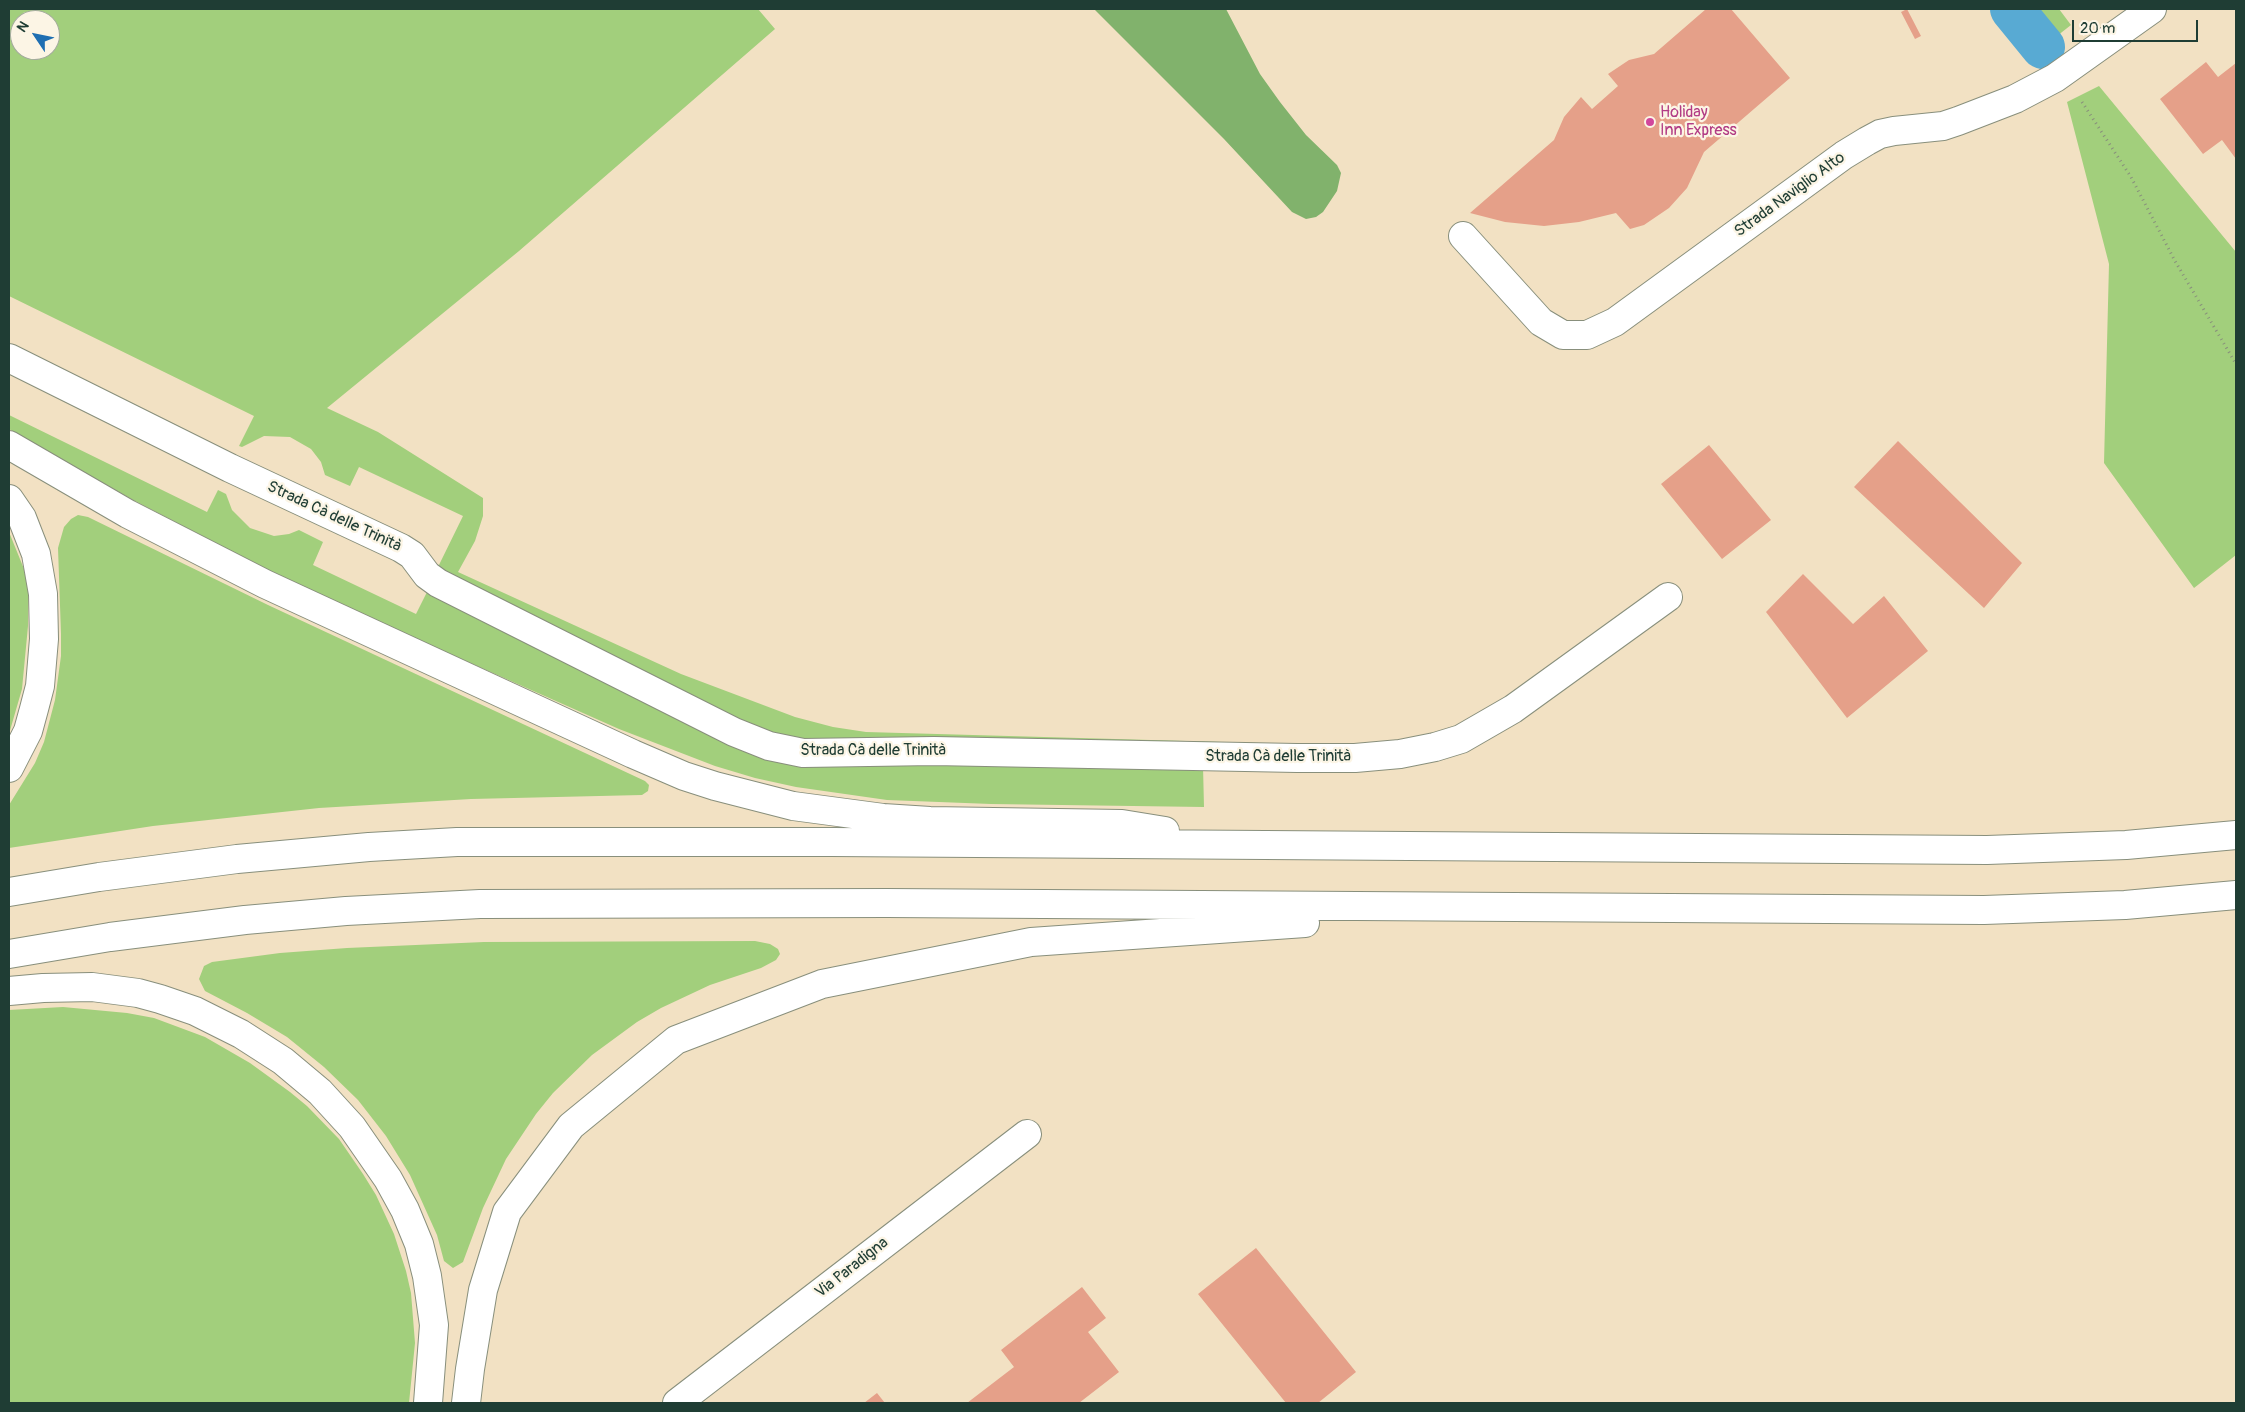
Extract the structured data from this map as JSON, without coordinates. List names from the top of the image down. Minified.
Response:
{"streets":{"main road":["Strada Naviglio Alto","Strada Cà delle Trinità","Via Paradigna"]},"places":["Holiday Inn Express"],"scale_bar":"20 m","north":"top left"}
